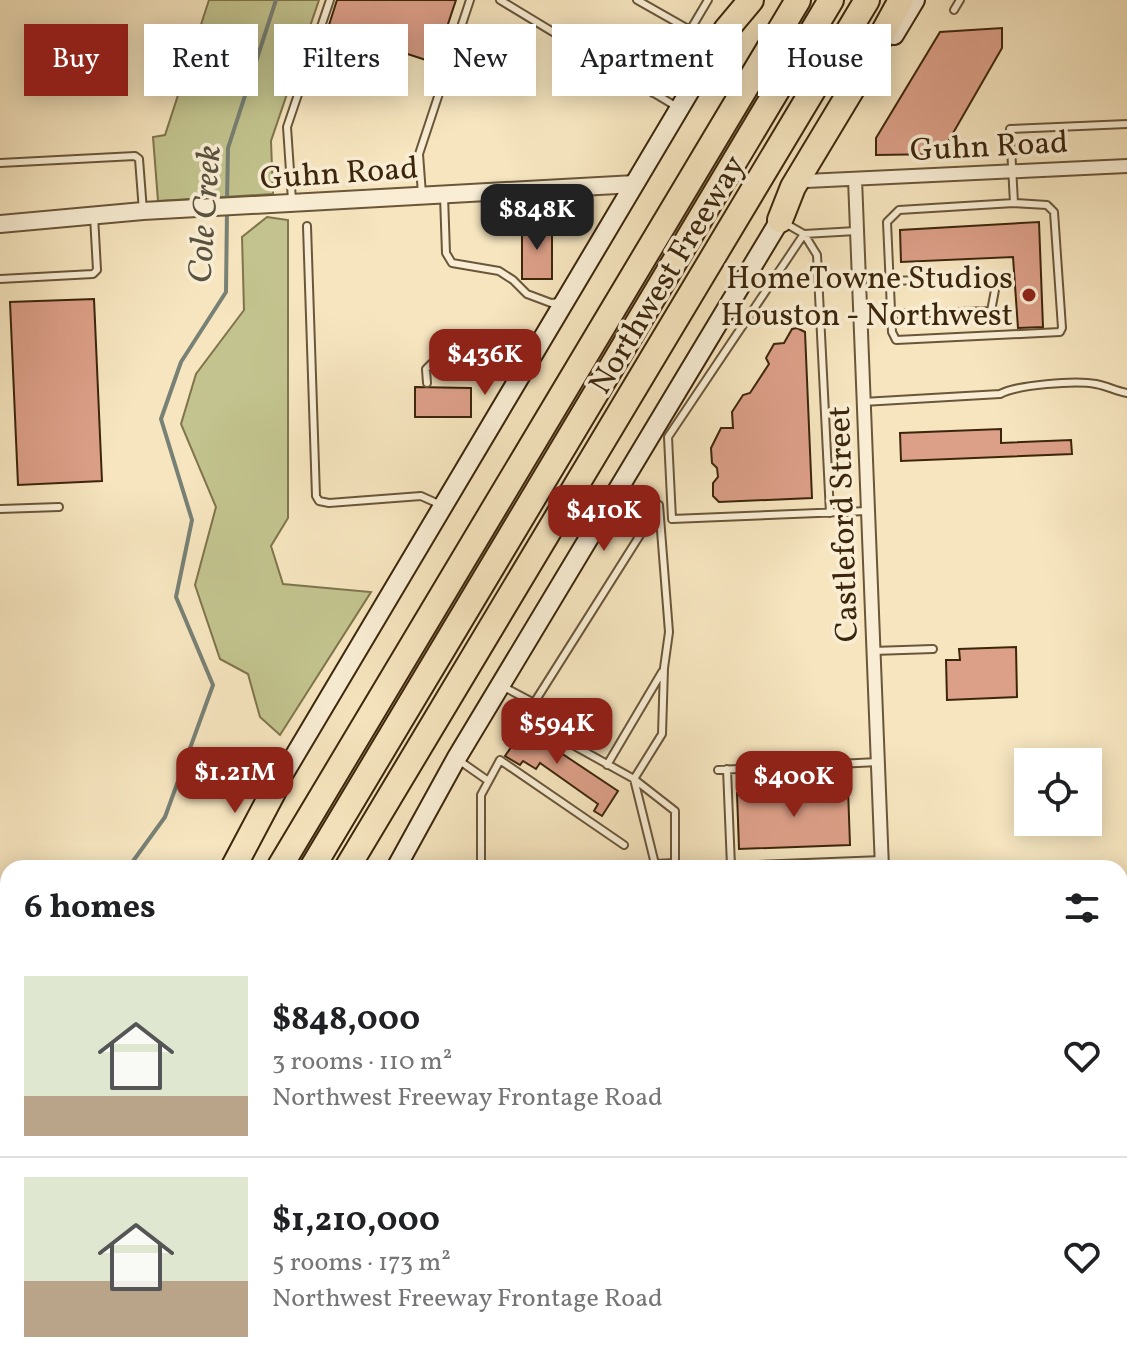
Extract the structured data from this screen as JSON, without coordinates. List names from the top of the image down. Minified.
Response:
{"streets":{"highway":["Northwest Freeway"],"street":["Guhn Road","Castleford Street"]},"crossings":[["Guhn Road","Castleford Street"]],"water":["Cole Creek"],"places":["HomeTowne Studios Houston - Northwest"],"page":{"chip":["Buy","Rent","Filters","New","Apartment","House"],"price":["$848K","$436K","$410K","$594K","$1.21M","$400K"],"heading":"6 homes","list":[{"name":"$848,000","note":"3 rooms · 110 m² · Northwest Freeway Frontage Road"},{"name":"$1,210,000","note":"5 rooms · 173 m² · Northwest Freeway Frontage Road"}]}}
